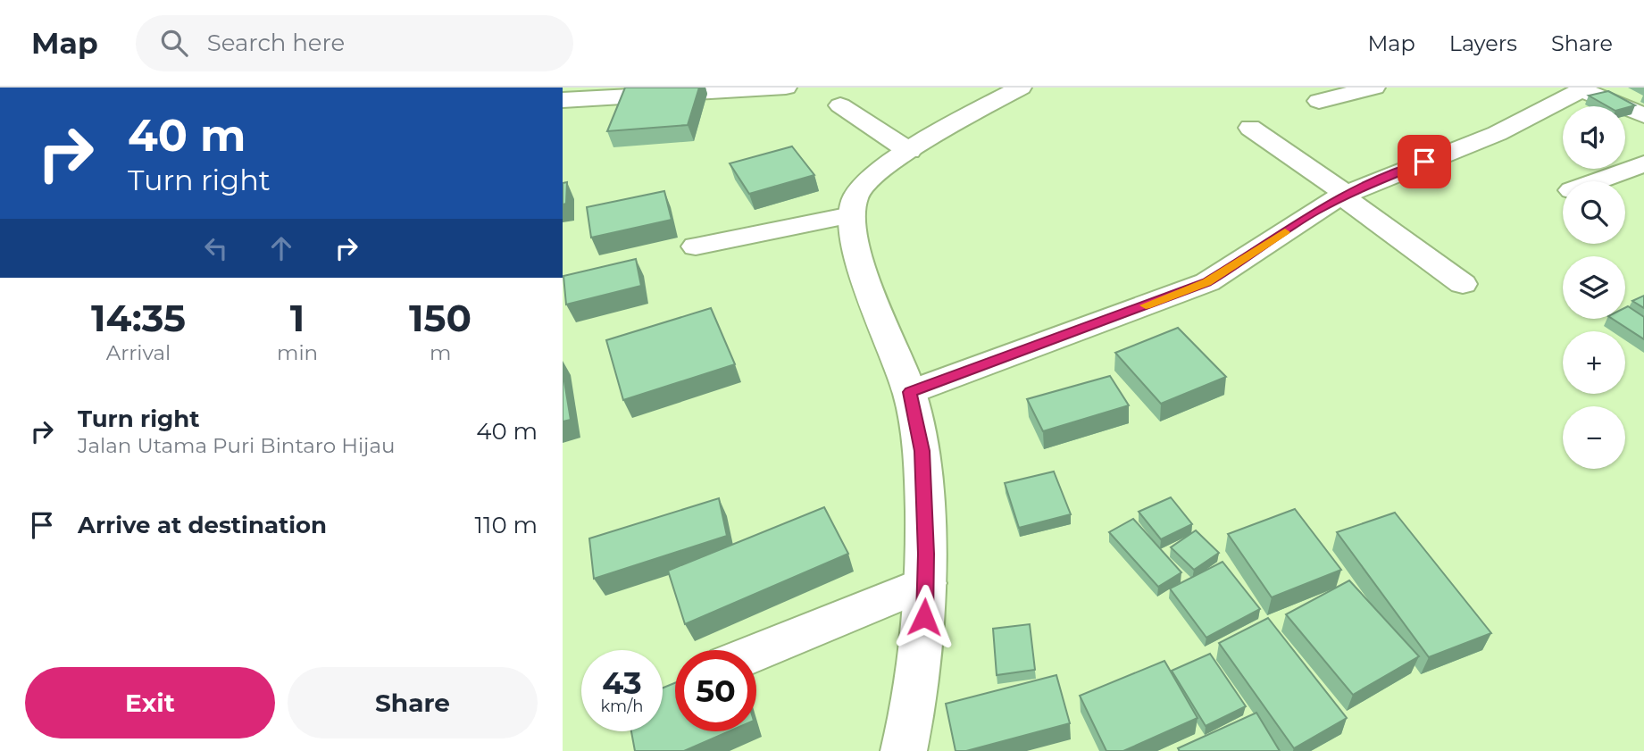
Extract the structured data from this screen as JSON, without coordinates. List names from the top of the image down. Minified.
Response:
{"page":{"header":"Map","search":"Search here","nav":["Map","Layers","Share"],"turn":["40 m","Turn right"],"map_buttons":["+","−"],"eta":["14:35","Arrival","1","min","150","m"],"list":[{"name":"Turn right","note":"Jalan Utama Puri Bintaro Hijau","value":"40 m"},{"name":"Arrive at destination","value":"110 m"}],"speed":"43 km/h","limit":"50","buttons":["Exit","Share"]}}
